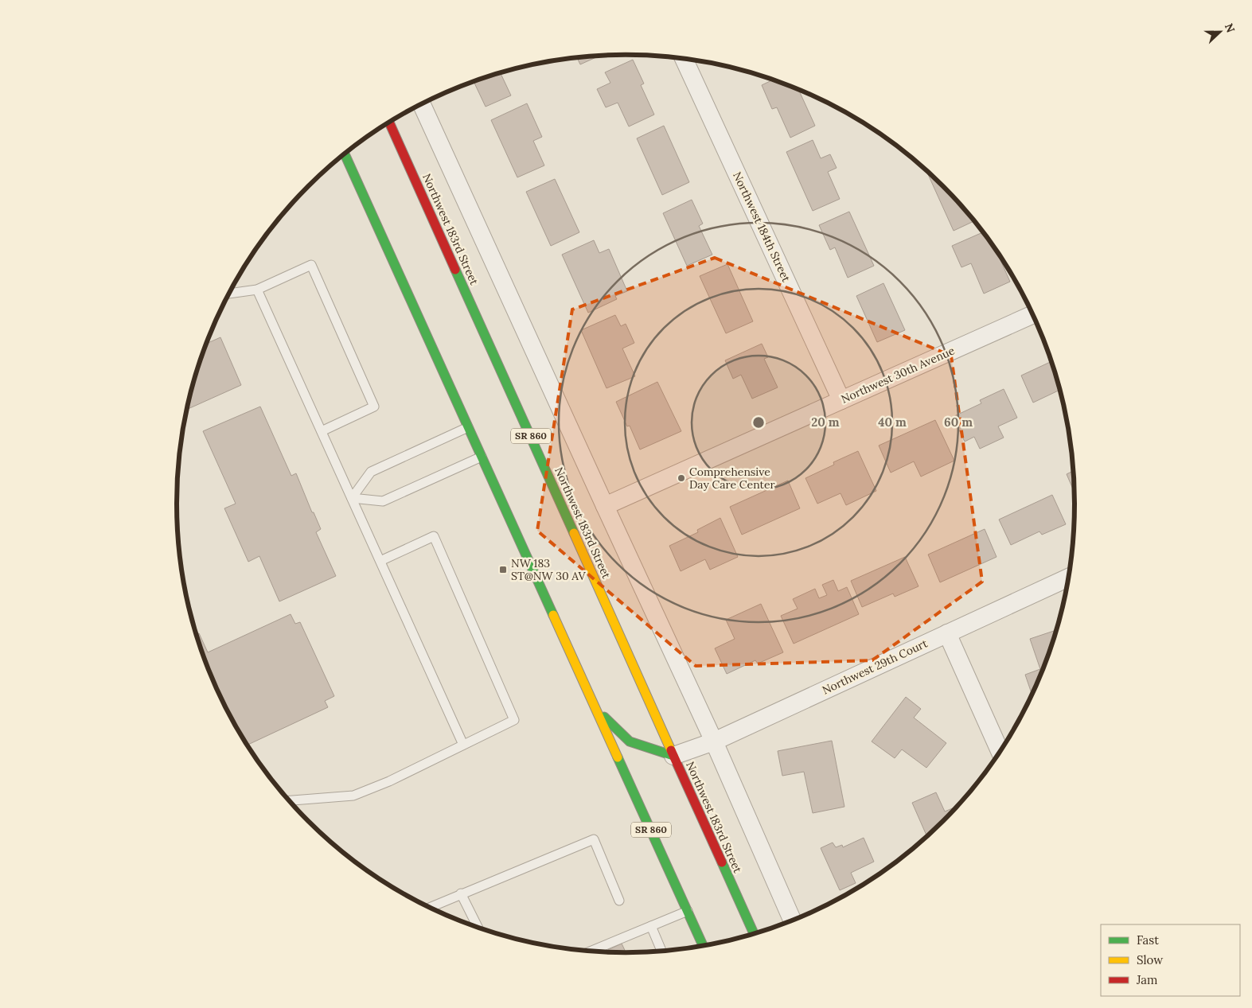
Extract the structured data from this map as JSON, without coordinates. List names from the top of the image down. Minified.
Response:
{"streets":{"main road":["Northwest 183rd Street","SR 860"],"street":["Northwest 184th Street","Northwest 30th Avenue","Northwest 29th Court"]},"crossings":[["Northwest 184th Street","Northwest 30th Avenue"],["Northwest 183rd Street","Northwest 29th Court"]],"places":{"other":["Comprehensive Day Care Center"],"transit":["NW 183 ST@NW 30 AV"]},"legend":["Fast","Slow","Jam"],"north":"right","rings":["20 m","40 m","60 m"]}
